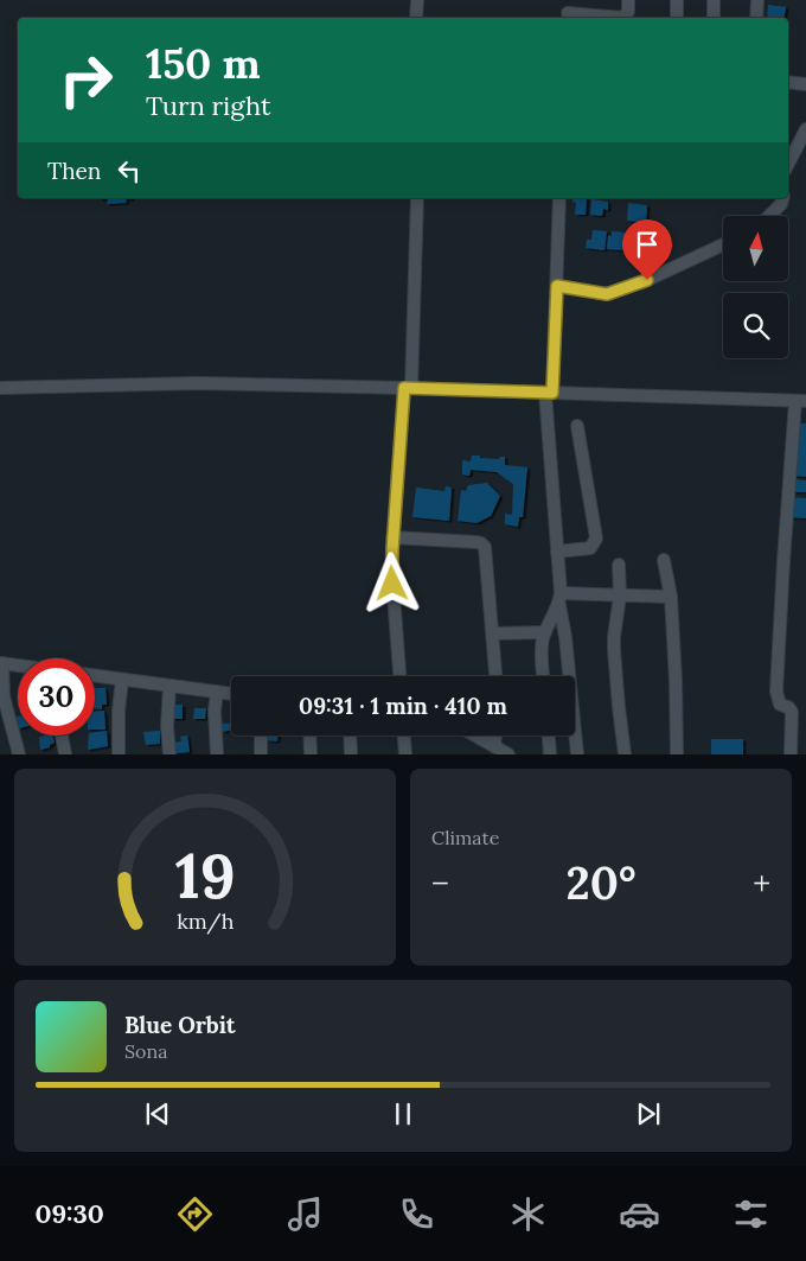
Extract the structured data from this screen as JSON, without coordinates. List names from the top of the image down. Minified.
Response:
{"north":"top","page":{"turn":["150 m","Turn right"],"then":"Then","limit":"30","trip":"09:31 · 1 min · 410 m","tile":"Climate","heat":["−","20°","+"],"song":["Blue Orbit","Sona"],"tabs":"09:30","gauge":["19","km/h"]}}
